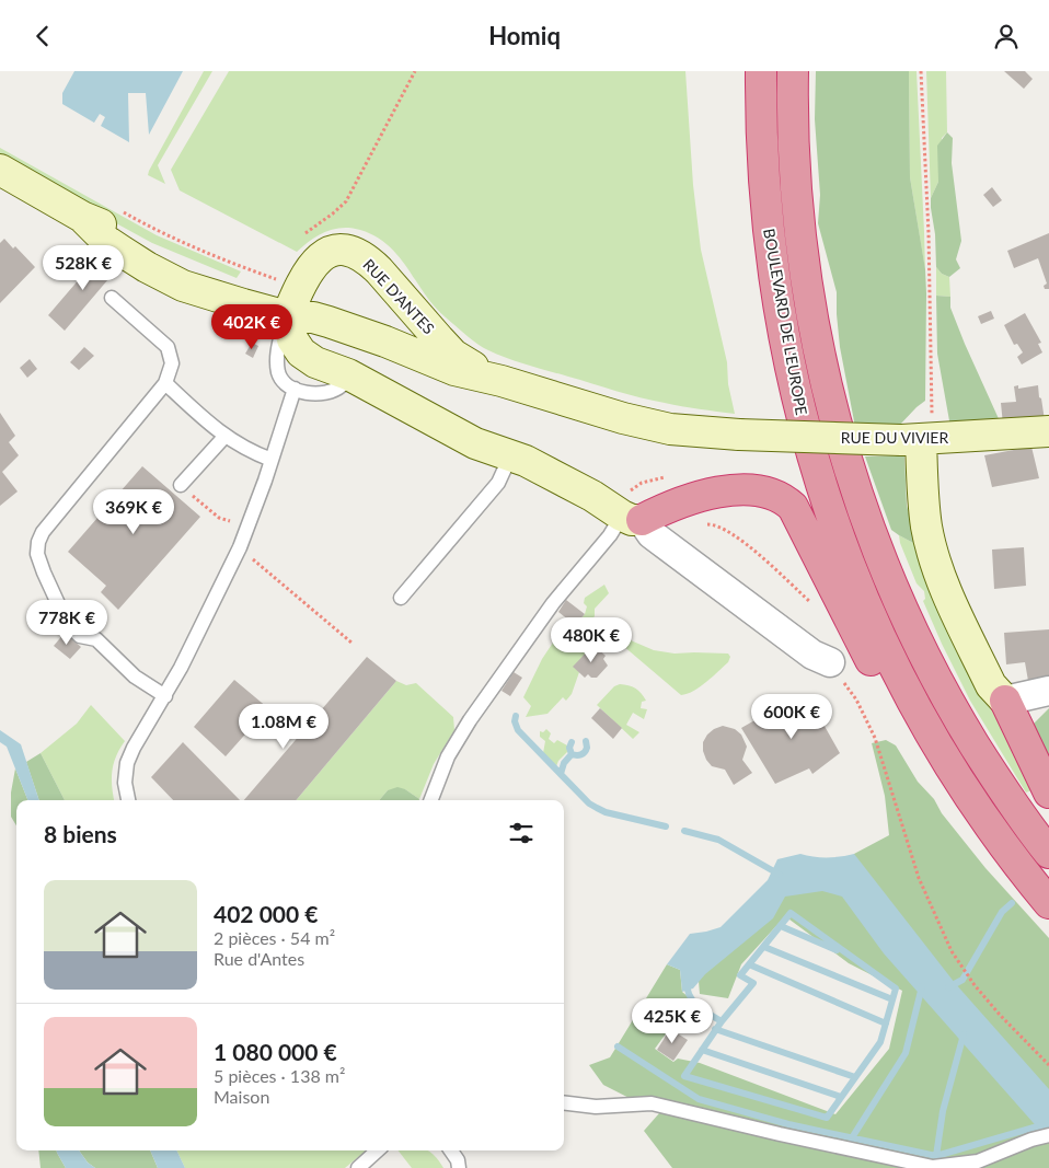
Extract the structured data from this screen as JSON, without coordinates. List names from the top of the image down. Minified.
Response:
{"streets":{"highway":["BOULEVARD DE L'EUROPE"],"street":["RUE D'ANTES","RUE DU VIVIER"]},"crossings":[["RUE D'ANTES","RUE DU VIVIER"]],"page":{"header":"Homiq","price":["528K €","402K €","369K €","778K €","480K €","600K €","1.08M €","425K €"],"heading":"8 biens","list":[{"name":"402 000 €","note":"2 pièces · 54 m² · Rue d'Antes"},{"name":"1 080 000 €","note":"5 pièces · 138 m² · Maison"}]}}
